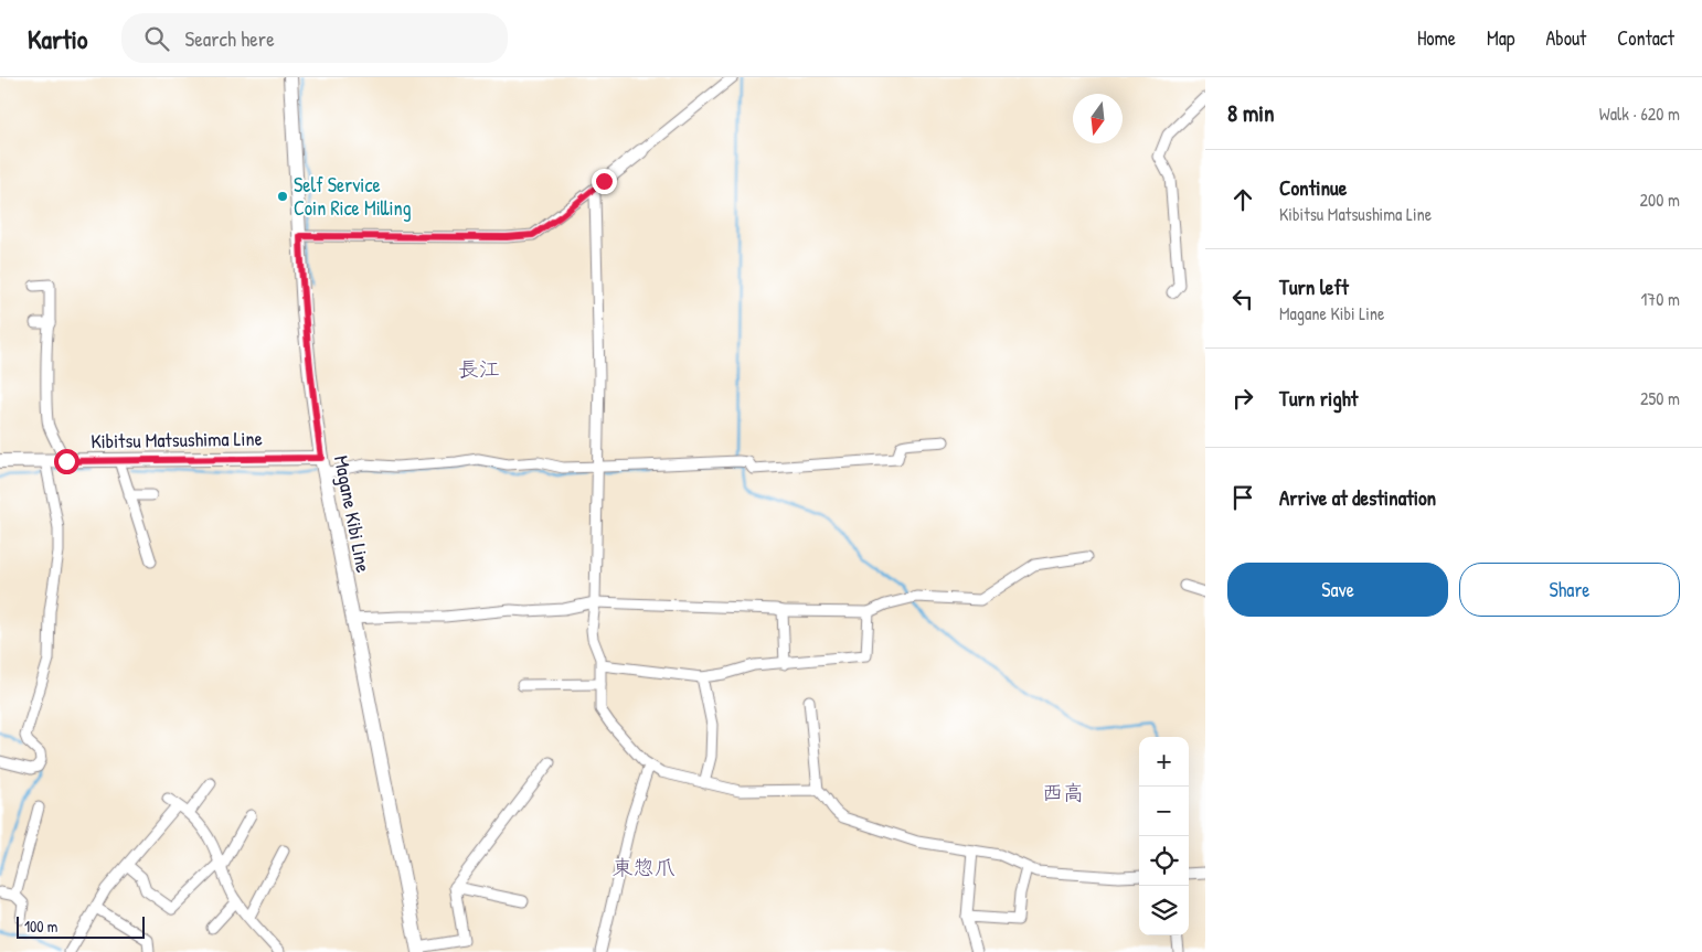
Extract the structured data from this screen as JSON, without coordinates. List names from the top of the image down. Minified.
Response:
{"streets":{"main road":["Kibitsu Matsushima Line","Magane Kibi Line"]},"crossings":[["Kibitsu Matsushima Line","Magane Kibi Line"]],"districts":["長江","西高","東惣爪"],"places":["Self Service Coin Rice Milling"],"scale_bar":"100 m","north":"bottom","page":{"header":"Kartio","search":"Search here","nav":["Home","Map","About","Contact"],"heading":["8 min","Walk · 620 m"],"list":[["Continue","Kibitsu Matsushima Line","200 m"],["Turn left","Magane Kibi Line","170 m"],["Turn right","250 m"],"Arrive at destination"],"buttons":["Save","Share"],"map_buttons":["+","−"],"scale":"100 m"}}
